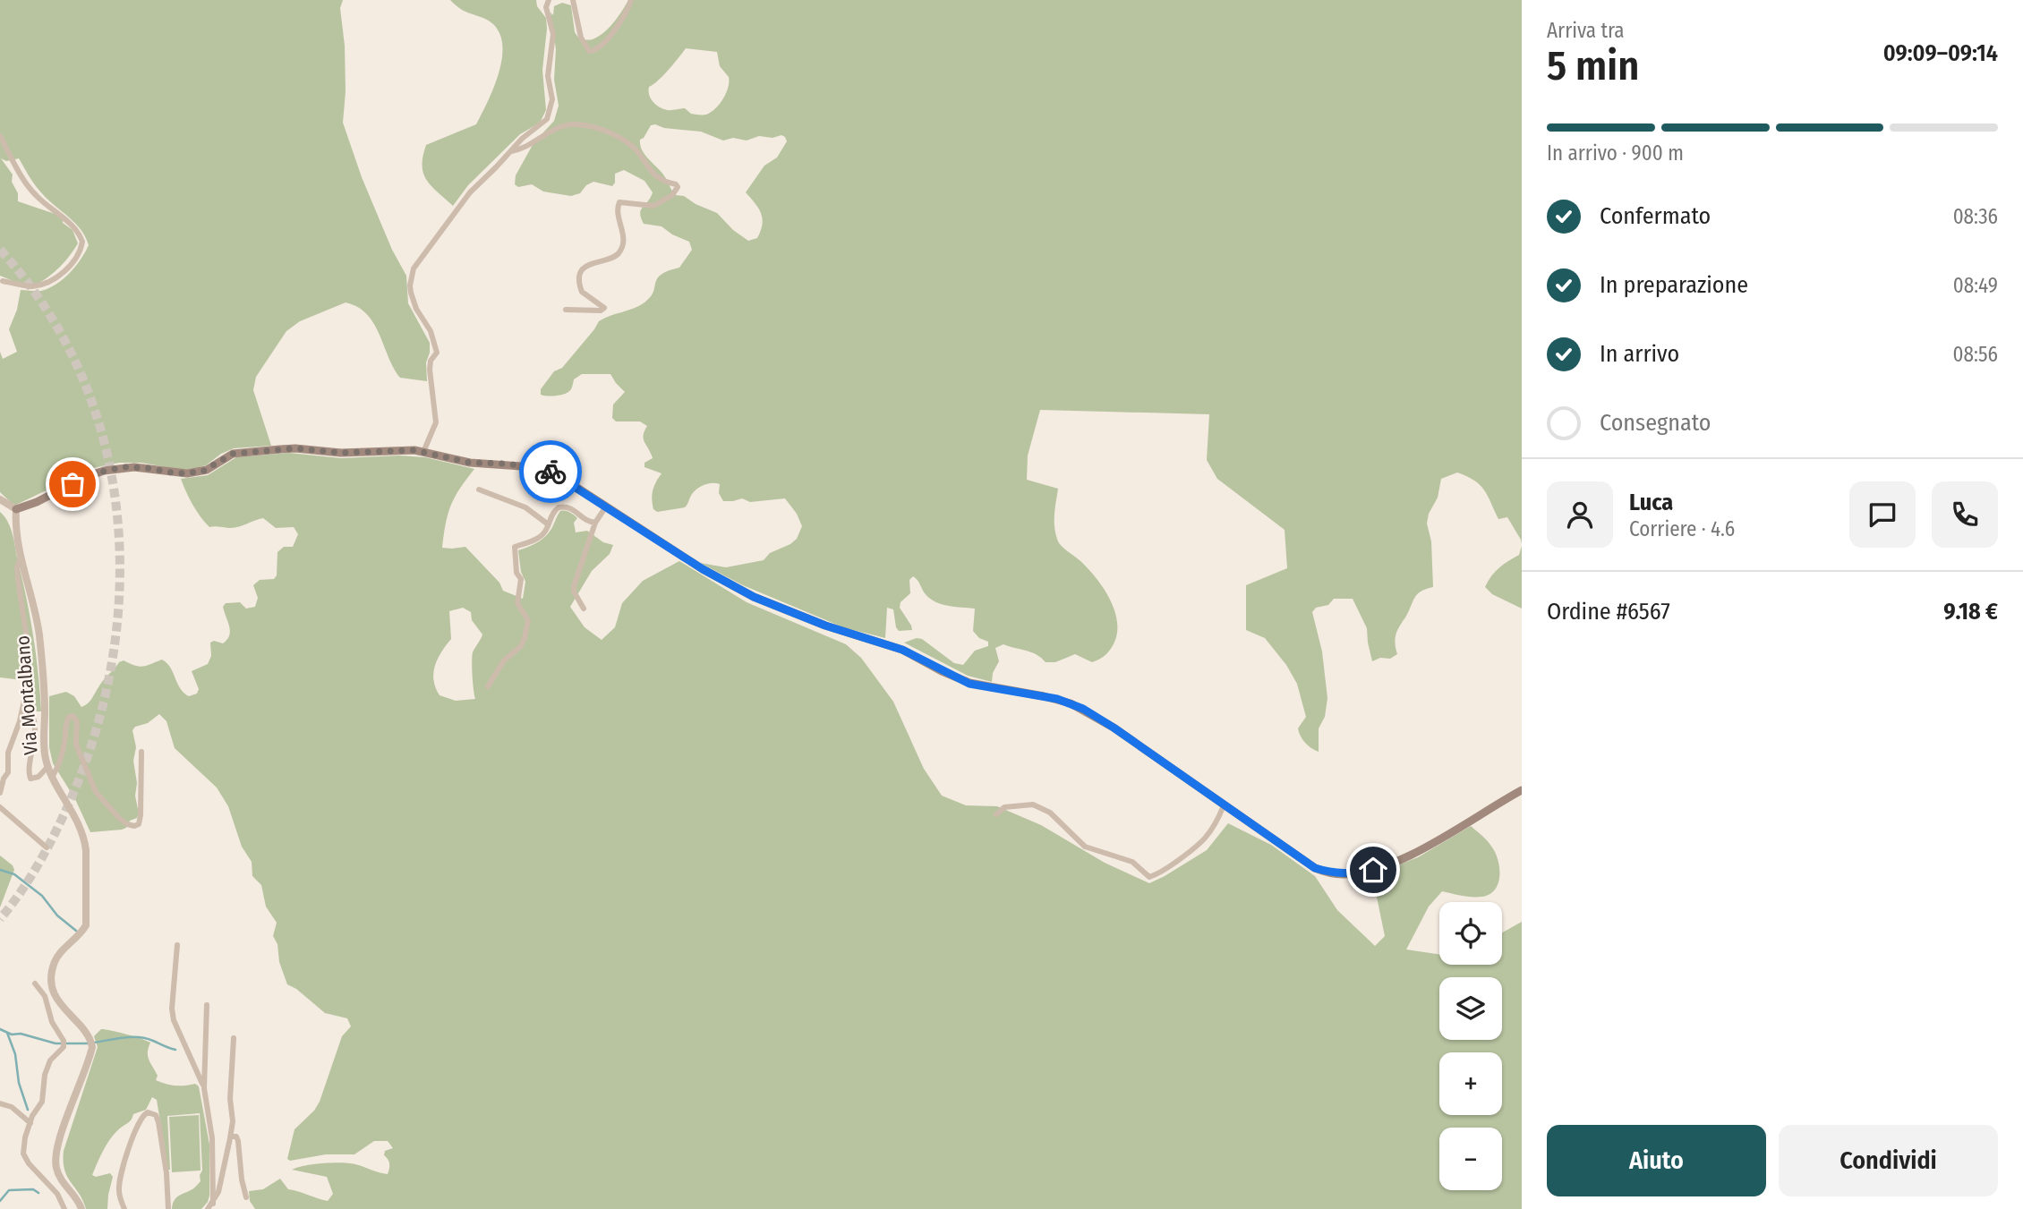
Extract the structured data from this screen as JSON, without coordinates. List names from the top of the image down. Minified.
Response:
{"streets":{"street":["Via Montalbano"]},"page":{"heading":["5 min","Arriva tra","09:09–09:14"],"panel":["Luca","Corriere · 4.6","Ordine #6567","9.18 €"],"bar":"In arrivo · 900 m","list":[["Confermato","08:36"],["In preparazione","08:49"],["In arrivo","08:56"],"Consegnato"],"map_buttons":["+","−"],"buttons":["Aiuto","Condividi"]}}
